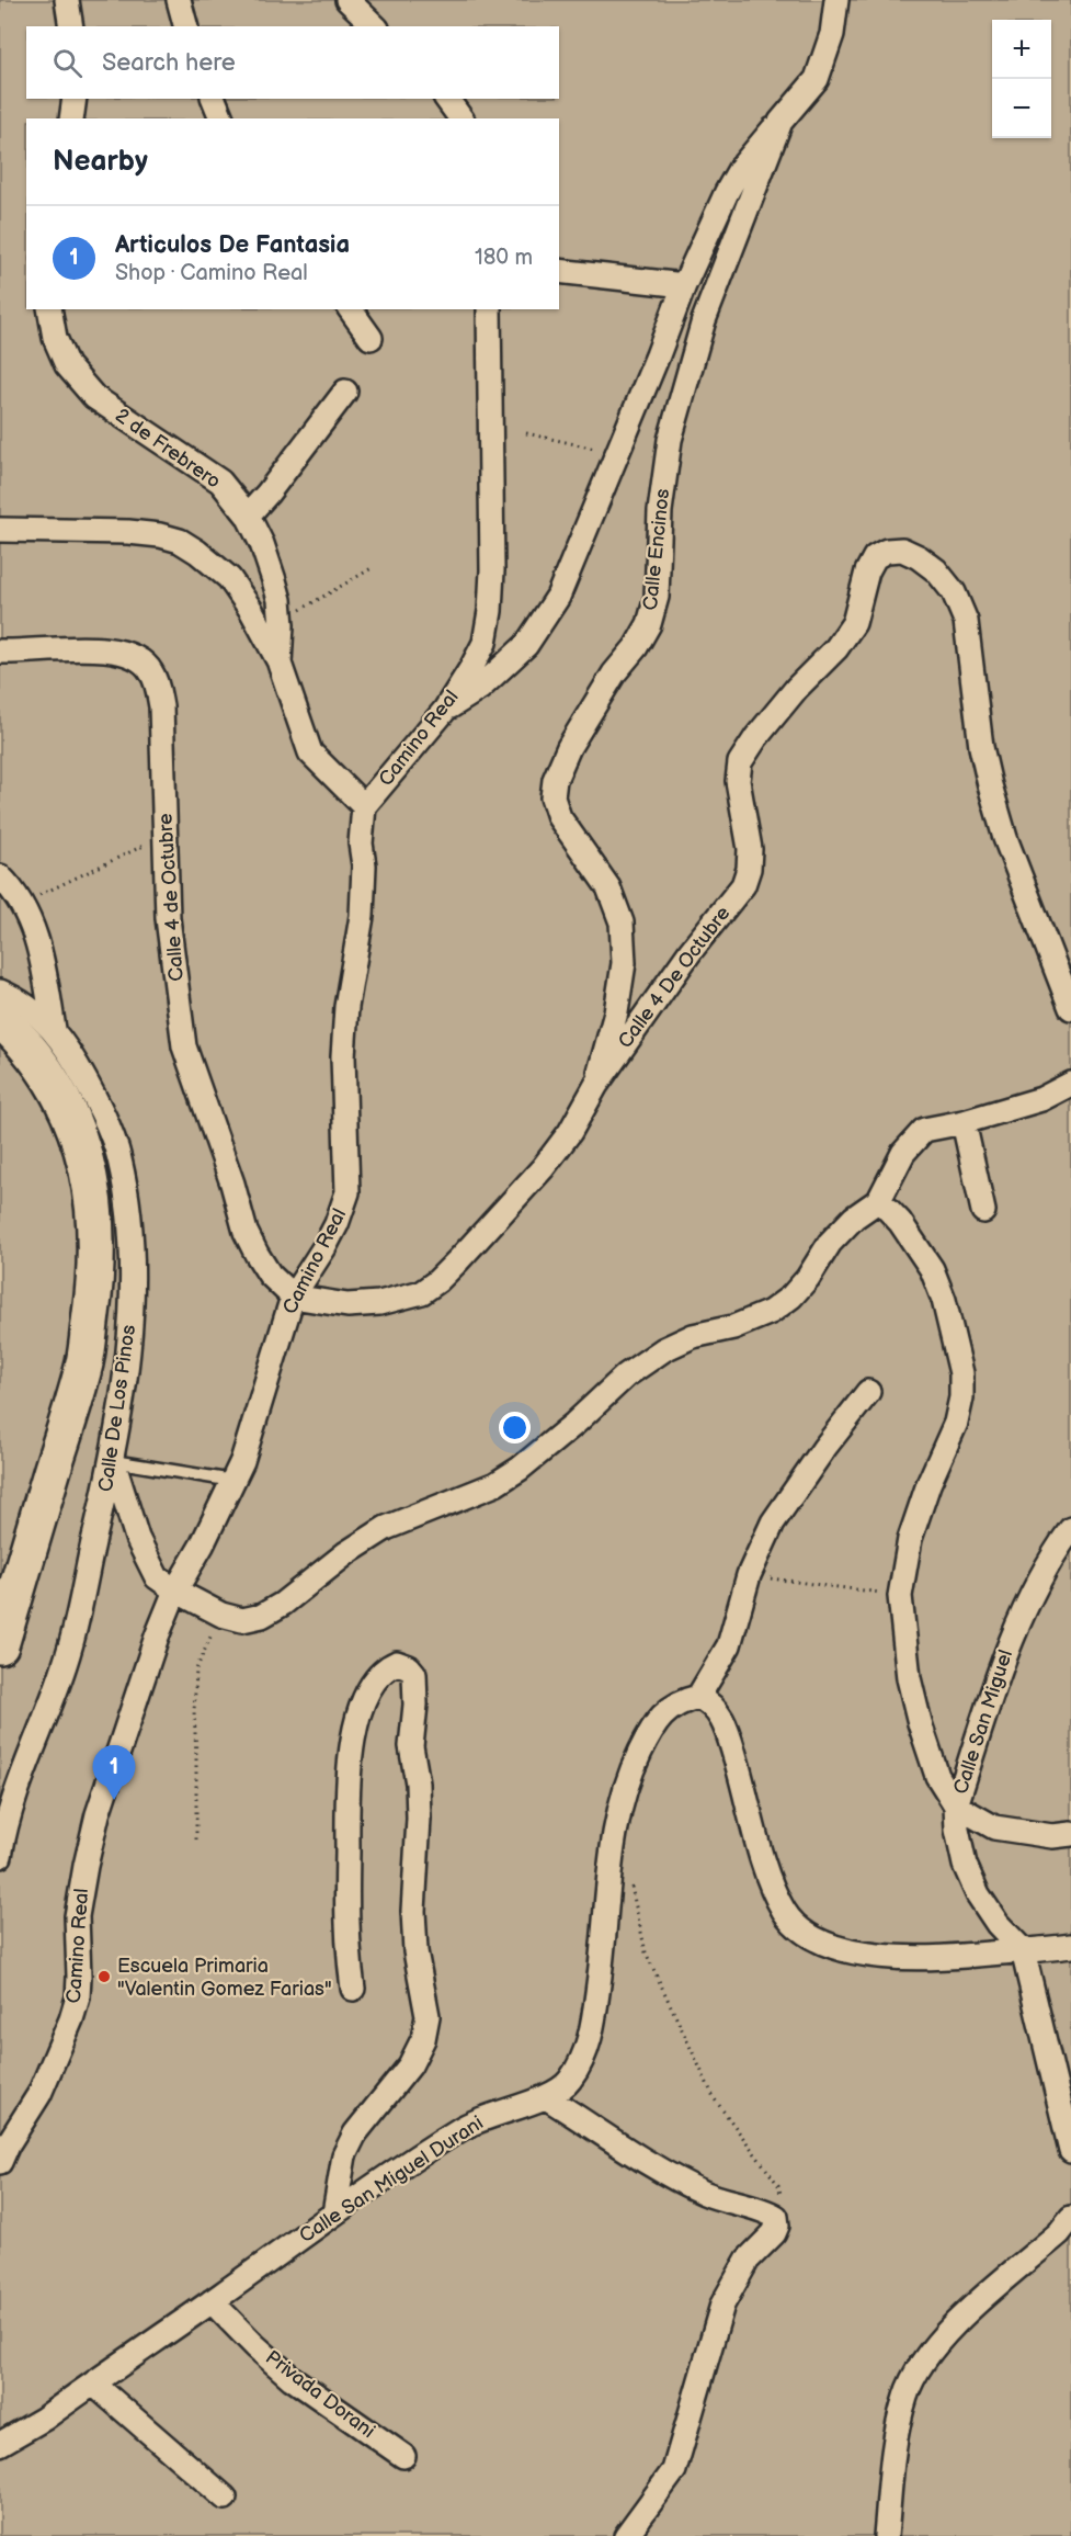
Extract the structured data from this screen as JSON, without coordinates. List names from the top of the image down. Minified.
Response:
{"streets":{"street":["2 de Frebrero","Calle Encinos","Camino Real","Calle 4 de Octubre","Calle 4 De Octubre","Calle De Los Pinos","Calle San Miguel","Calle San Miguel Durani","Privada Dorani"]},"crossings":[["2 de Frebrero","Camino Real"],["Calle Encinos","Calle 4 De Octubre"],["Camino Real","Calle 4 de Octubre"],["Camino Real","Calle 4 De Octubre"],["Calle 4 de Octubre","Calle 4 De Octubre"],["Calle San Miguel Durani","Privada Dorani"]],"places":["Escuela Primaria \"Valentin Gomez Farias\""],"page":{"map_buttons":["+","−"],"search":"Search here","heading":"Nearby","list":[{"mark":"1","name":"Articulos De Fantasia","note":"Shop · Camino Real","value":"180 m"}],"pins":"1"}}
